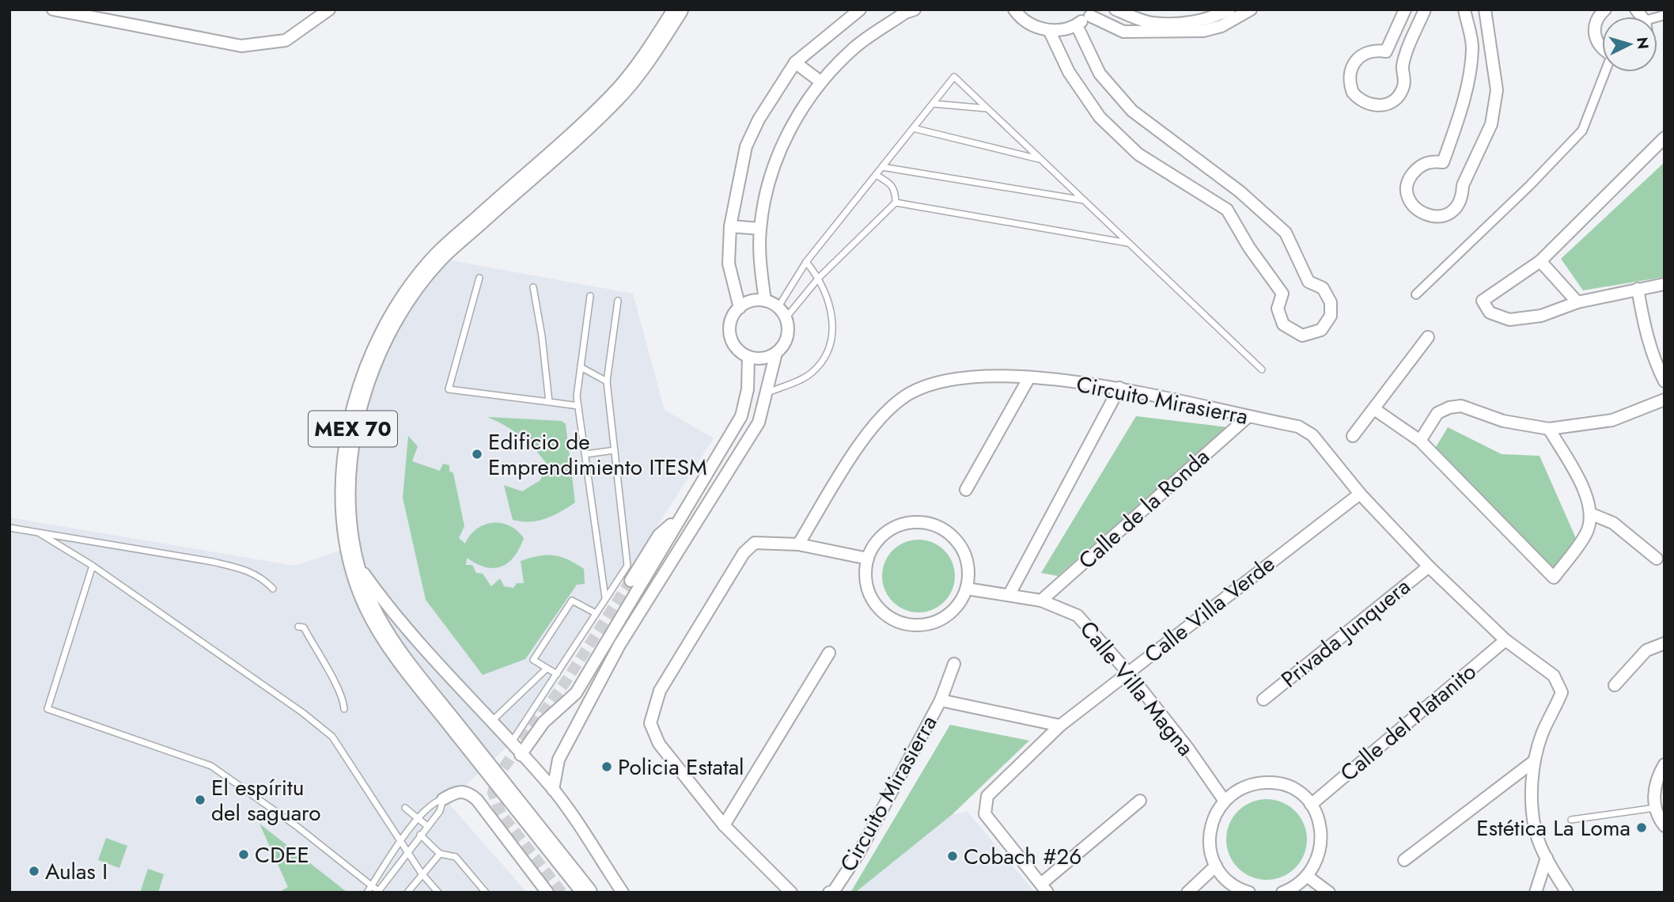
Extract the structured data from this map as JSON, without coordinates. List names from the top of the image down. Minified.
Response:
{"streets":{"highway":["MEX 70"],"street":["Circuito Mirasierra","Calle de la Ronda","Calle Villa Verde","Privada Junquera","Calle Villa Magna","Calle del Platanito"]},"crossings":[["Circuito Mirasierra","Calle de la Ronda"],["Circuito Mirasierra","Calle Villa Verde"],["Circuito Mirasierra","Privada Junquera"],["Circuito Mirasierra","Calle del Platanito"],["Calle de la Ronda","Calle Villa Magna"],["Calle Villa Verde","Calle Villa Magna"]],"places":["Edificio de Emprendimiento ITESM","Policia Estatal","El espíritu del saguaro","Estética La Loma","CDEE","Cobach #26","Aulas I"],"north":"right"}
